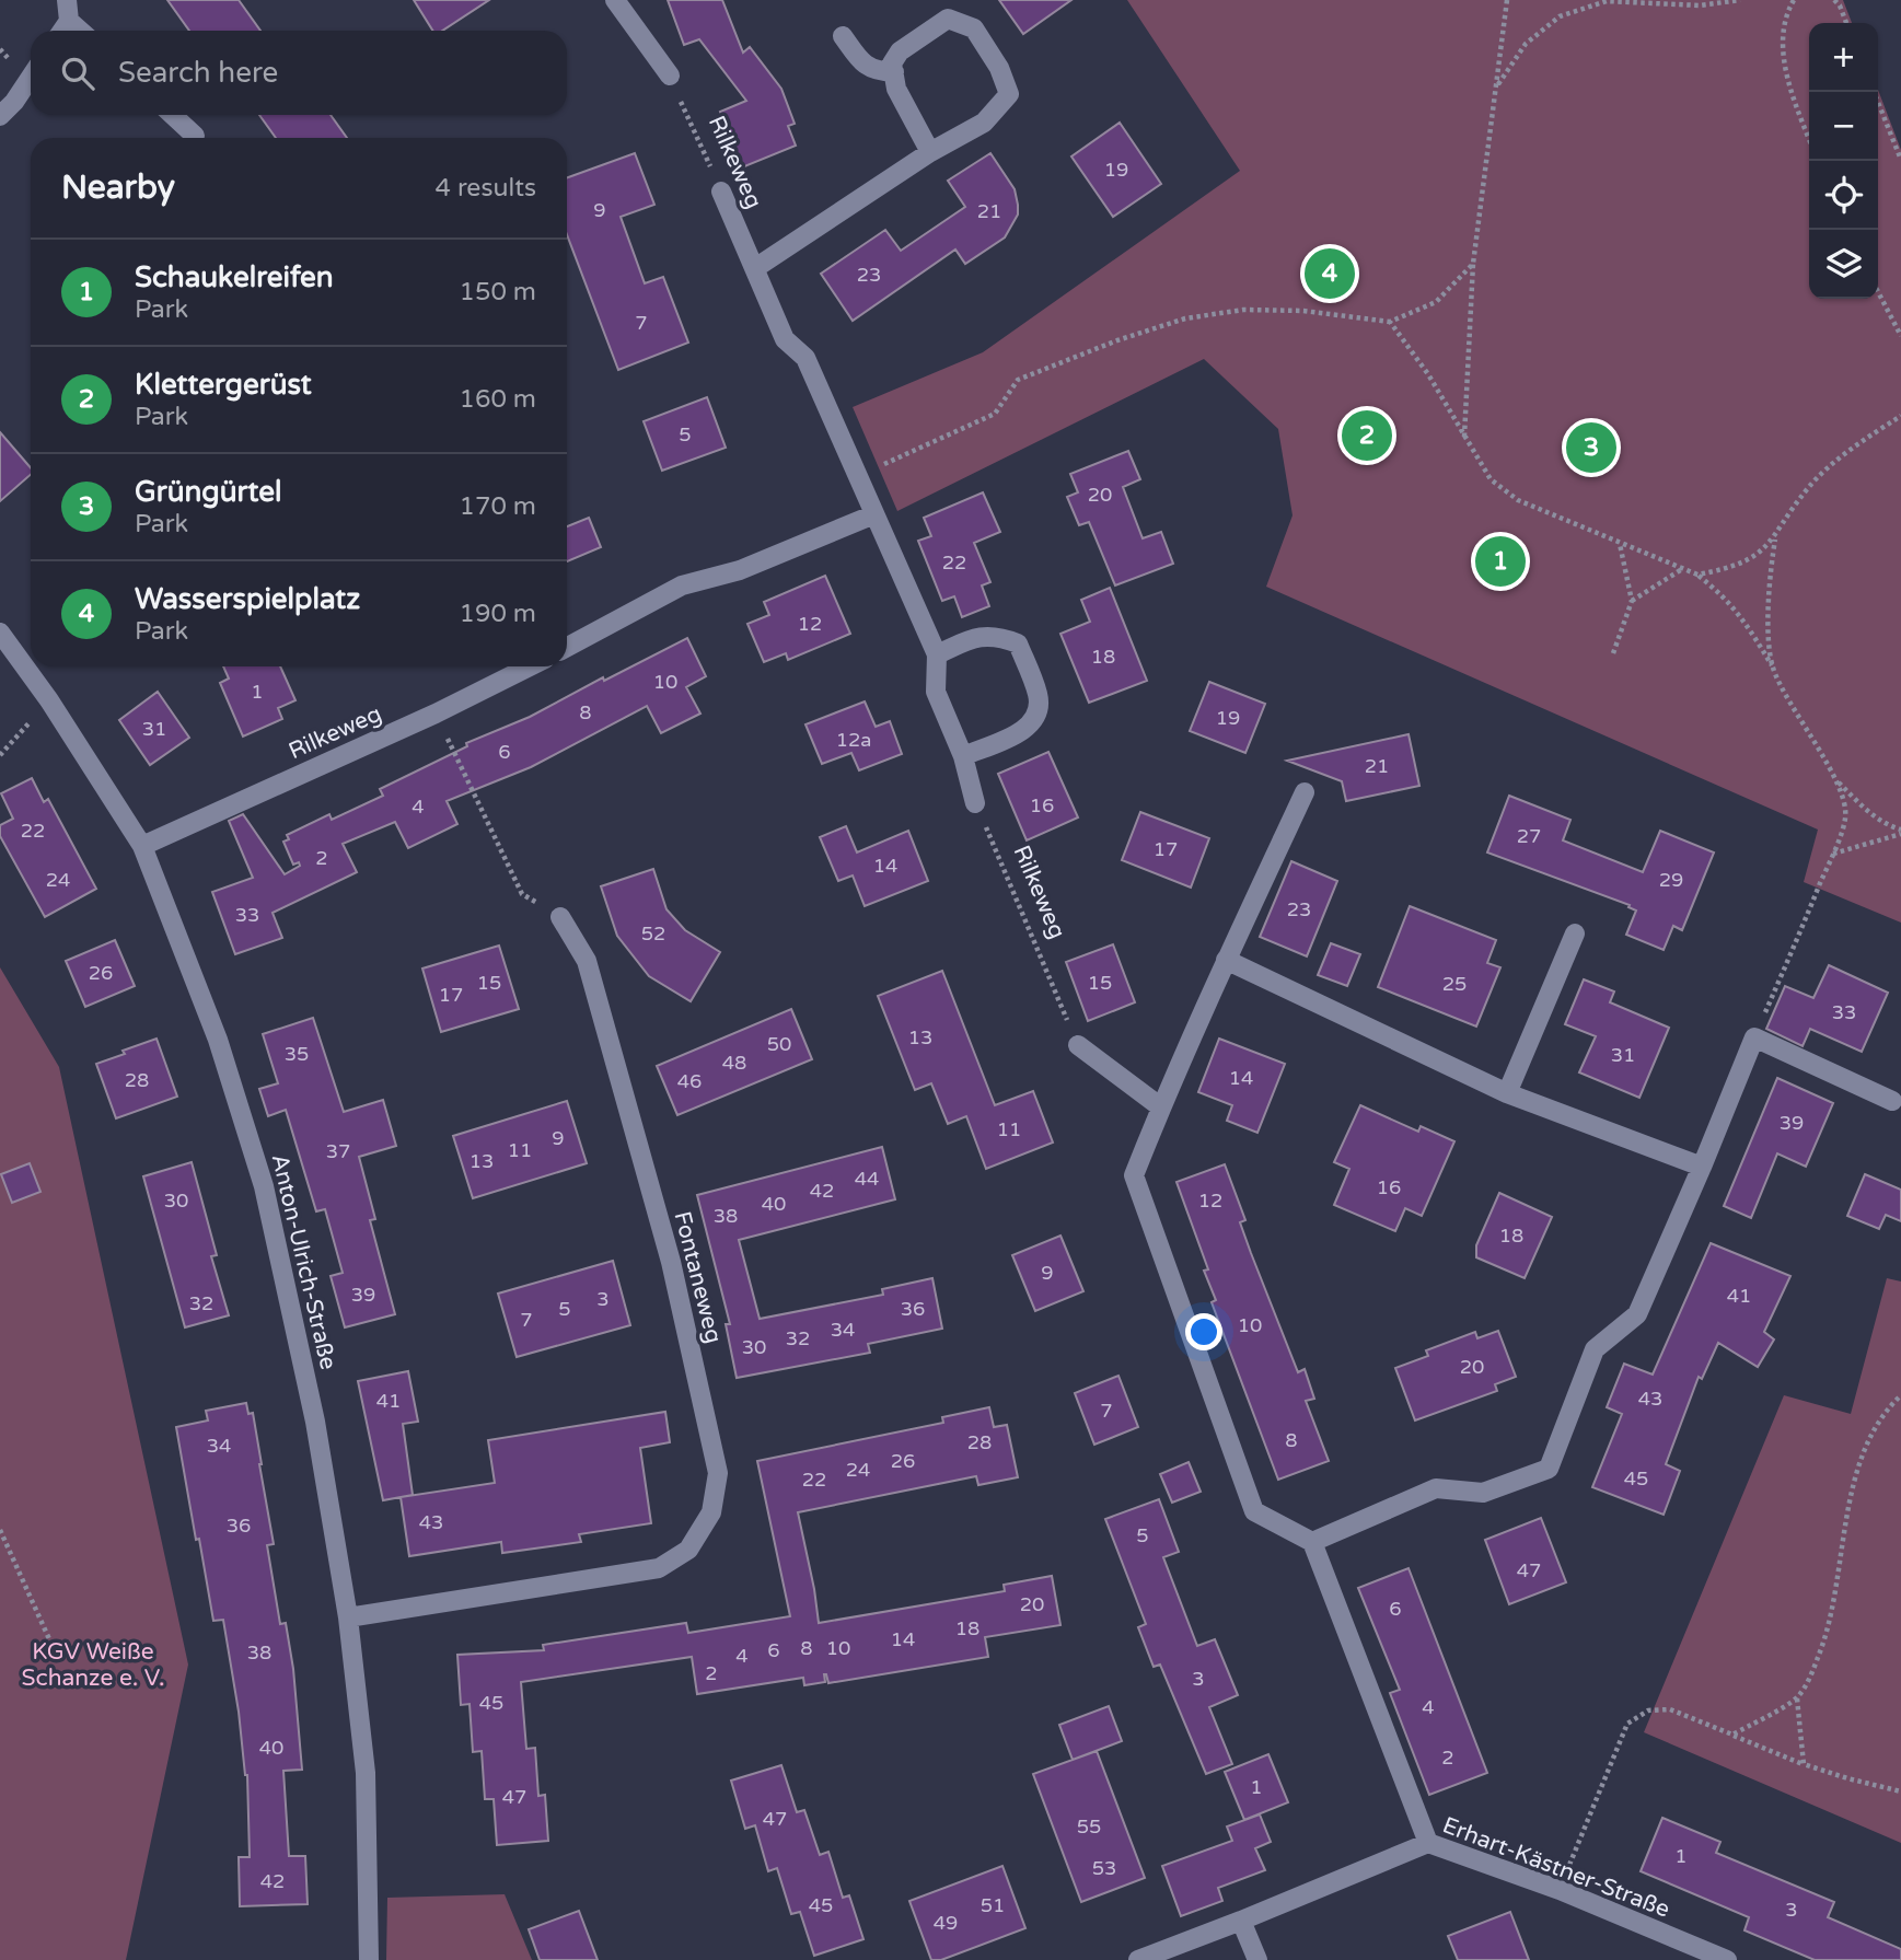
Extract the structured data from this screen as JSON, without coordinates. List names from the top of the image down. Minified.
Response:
{"streets":{"street":["Rilkeweg","Anton-Ulrich-Straße","Fontaneweg","Erhart-Kästner-Straße"]},"crossings":[["Rilkeweg","Anton-Ulrich-Straße"],["Anton-Ulrich-Straße","Fontaneweg"]],"parks":["KGV Weiße Schanze e. V."],"house_numbers":["19","9","21","23","7","5","20","22","12","18","10","1","8","19","31","12a","6","21","16","4","22","27","17","2","14","24","29","23","33","52","26","15","15","25","17","33","13","50","35","31","48","14","28","46","39","11","9","11","37","13","44","16","42","30","12","40","38","18","9","39","41","3","32","5","36","7","10","34","32","30","20","43","41","7","8","28","34","26","24","45","22","43","36","5","47","20","6","18","14","8","10","6","38","4","2","3","45","4","40","2","1","47","47","55","1","53","42","45","51","3","49"],"page":{"map_buttons":["+","−"],"search":"Search here","heading":["Nearby","4 results"],"list":[{"mark":"1","name":"Schaukelreifen","note":"Park","value":"150 m"},{"mark":"2","name":"Klettergerüst","note":"Park","value":"160 m"},{"mark":"3","name":"Grüngürtel","note":"Park","value":"170 m"},{"mark":"4","name":"Wasserspielplatz","note":"Park","value":"190 m"}],"pins":["4","2","3","1"]}}
